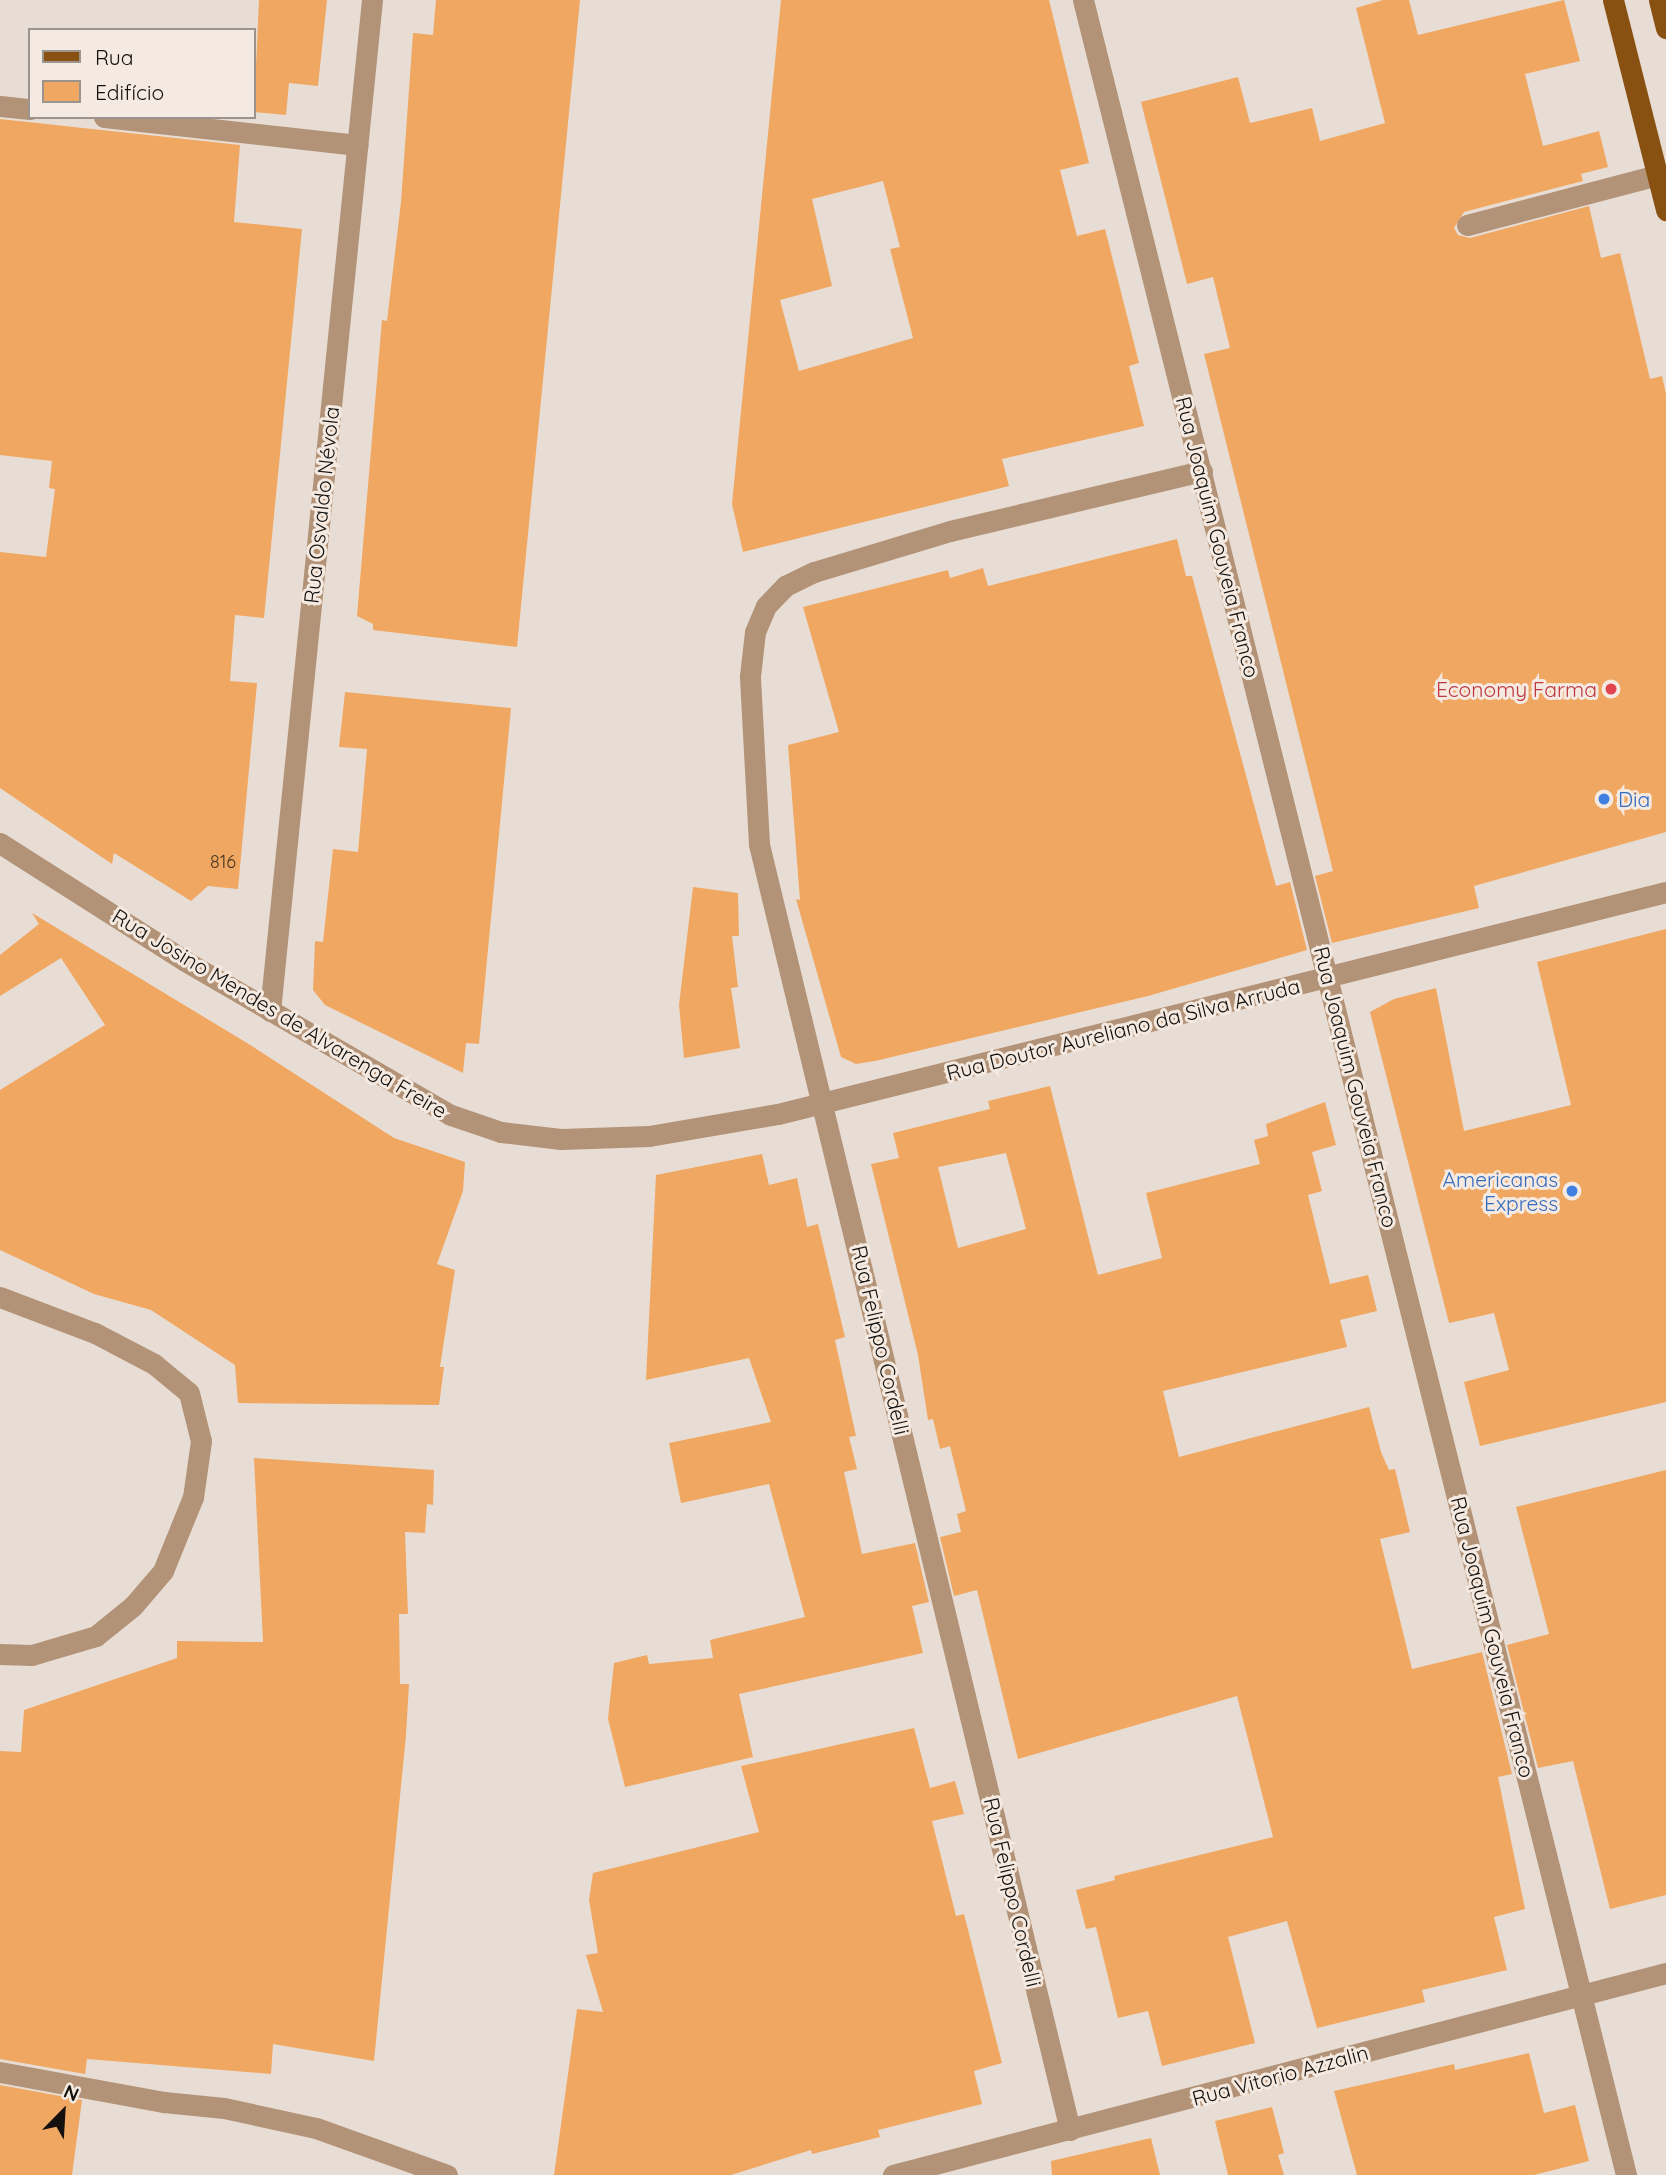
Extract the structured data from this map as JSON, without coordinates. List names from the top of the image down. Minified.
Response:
{"streets":{"street":["Rua Osvaldo Névola","Rua Joaquim Gouveia Franco","Rua Josino Mendes de Alvarenga Freire","Rua Doutor Aureliano da Silva Arruda","Rua Felippo Cordelli","Rua Vitorio Azzalin"]},"crossings":[["Rua Osvaldo Névola","Rua Josino Mendes de Alvarenga Freire"],["Rua Joaquim Gouveia Franco","Rua Doutor Aureliano da Silva Arruda"],["Rua Joaquim Gouveia Franco","Rua Felippo Cordelli"],["Rua Joaquim Gouveia Franco","Rua Vitorio Azzalin"],["Rua Josino Mendes de Alvarenga Freire","Rua Doutor Aureliano da Silva Arruda"],["Rua Josino Mendes de Alvarenga Freire","Rua Felippo Cordelli"],["Rua Doutor Aureliano da Silva Arruda","Rua Felippo Cordelli"],["Rua Felippo Cordelli","Rua Vitorio Azzalin"]],"places":["Economy Farma","Dia","Americanas Express"],"house_numbers":["816"],"legend":["Rua","Edifício"],"north":"top right"}
